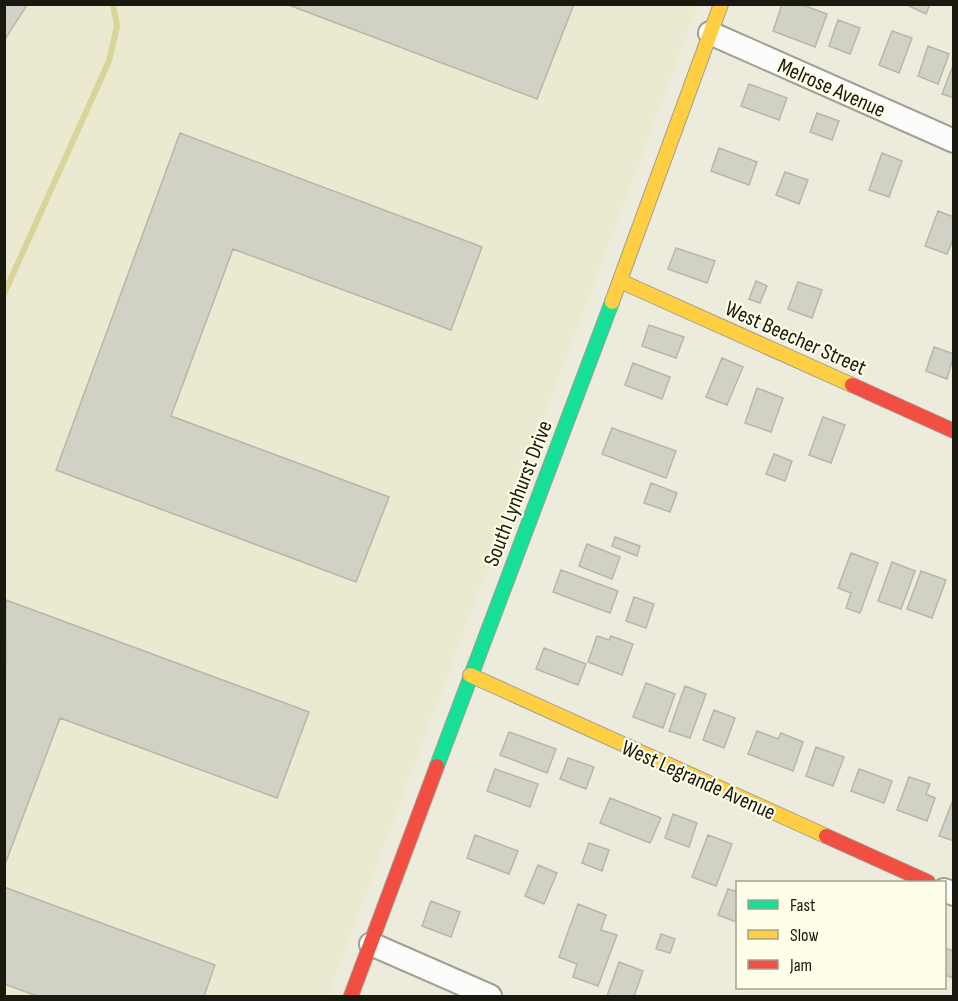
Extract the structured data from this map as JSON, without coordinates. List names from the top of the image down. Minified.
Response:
{"streets":{"main road":["West Beecher Street","South Lynhurst Drive","West Legrande Avenue"],"street":["Melrose Avenue"]},"crossings":[["Melrose Avenue","South Lynhurst Drive"],["West Beecher Street","South Lynhurst Drive"],["South Lynhurst Drive","West Legrande Avenue"]],"legend":["Fast","Slow","Jam"]}
